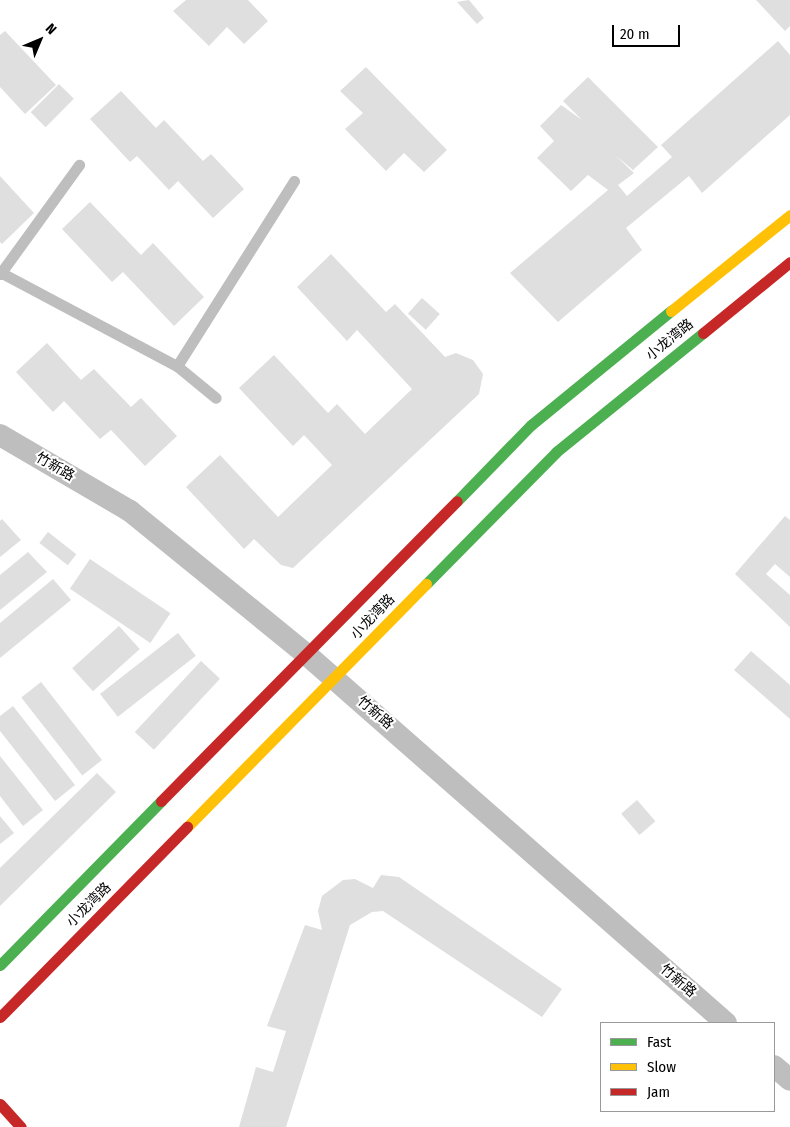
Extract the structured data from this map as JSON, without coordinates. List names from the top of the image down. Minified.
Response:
{"streets":{"main road":["小龙湾路"],"street":["竹新路"]},"crossings":[["小龙湾路","竹新路"]],"legend":["Fast","Slow","Jam"],"scale_bar":"20 m","north":"top right"}
